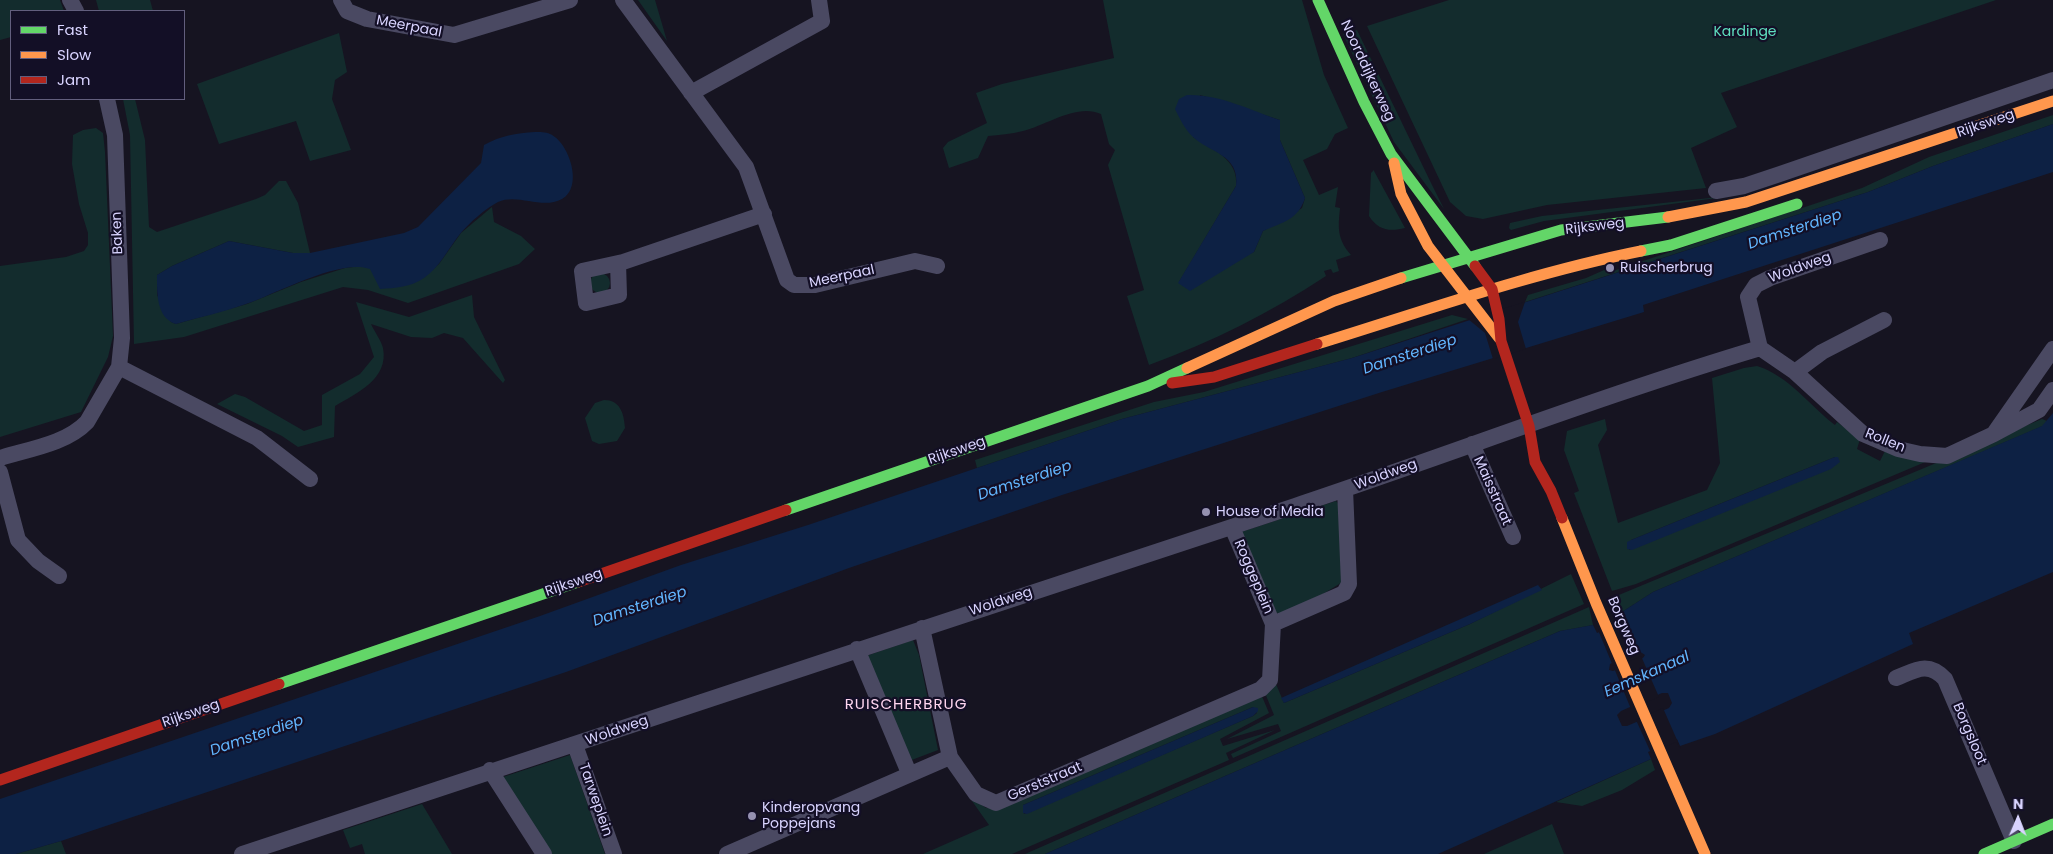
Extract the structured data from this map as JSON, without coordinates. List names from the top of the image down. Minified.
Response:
{"streets":{"main road":["Noorddijkerweg","Rijksweg","Borgweg"],"street":["Meerpaal","Baken","Woldweg","Rollen","Maisstraat","Roggeplein","Borgsloot","Gerststraat","Tarweplein"]},"crossings":[["Noorddijkerweg","Rijksweg"],["Noorddijkerweg","Borgweg"],["Rijksweg","Borgweg"],["Woldweg","Maisstraat"],["Woldweg","Roggeplein"],["Woldweg","Borgweg"],["Woldweg","Tarweplein"],["Roggeplein","Gerststraat"]],"districts":["RUISCHERBRUG"],"water":["Damsterdiep","Eemskanaal"],"parks":["Kardinge"],"places":["Ruischerbrug","House of Media","Kinderopvang Poppejans"],"legend":["Fast","Slow","Jam"],"north":"top"}
